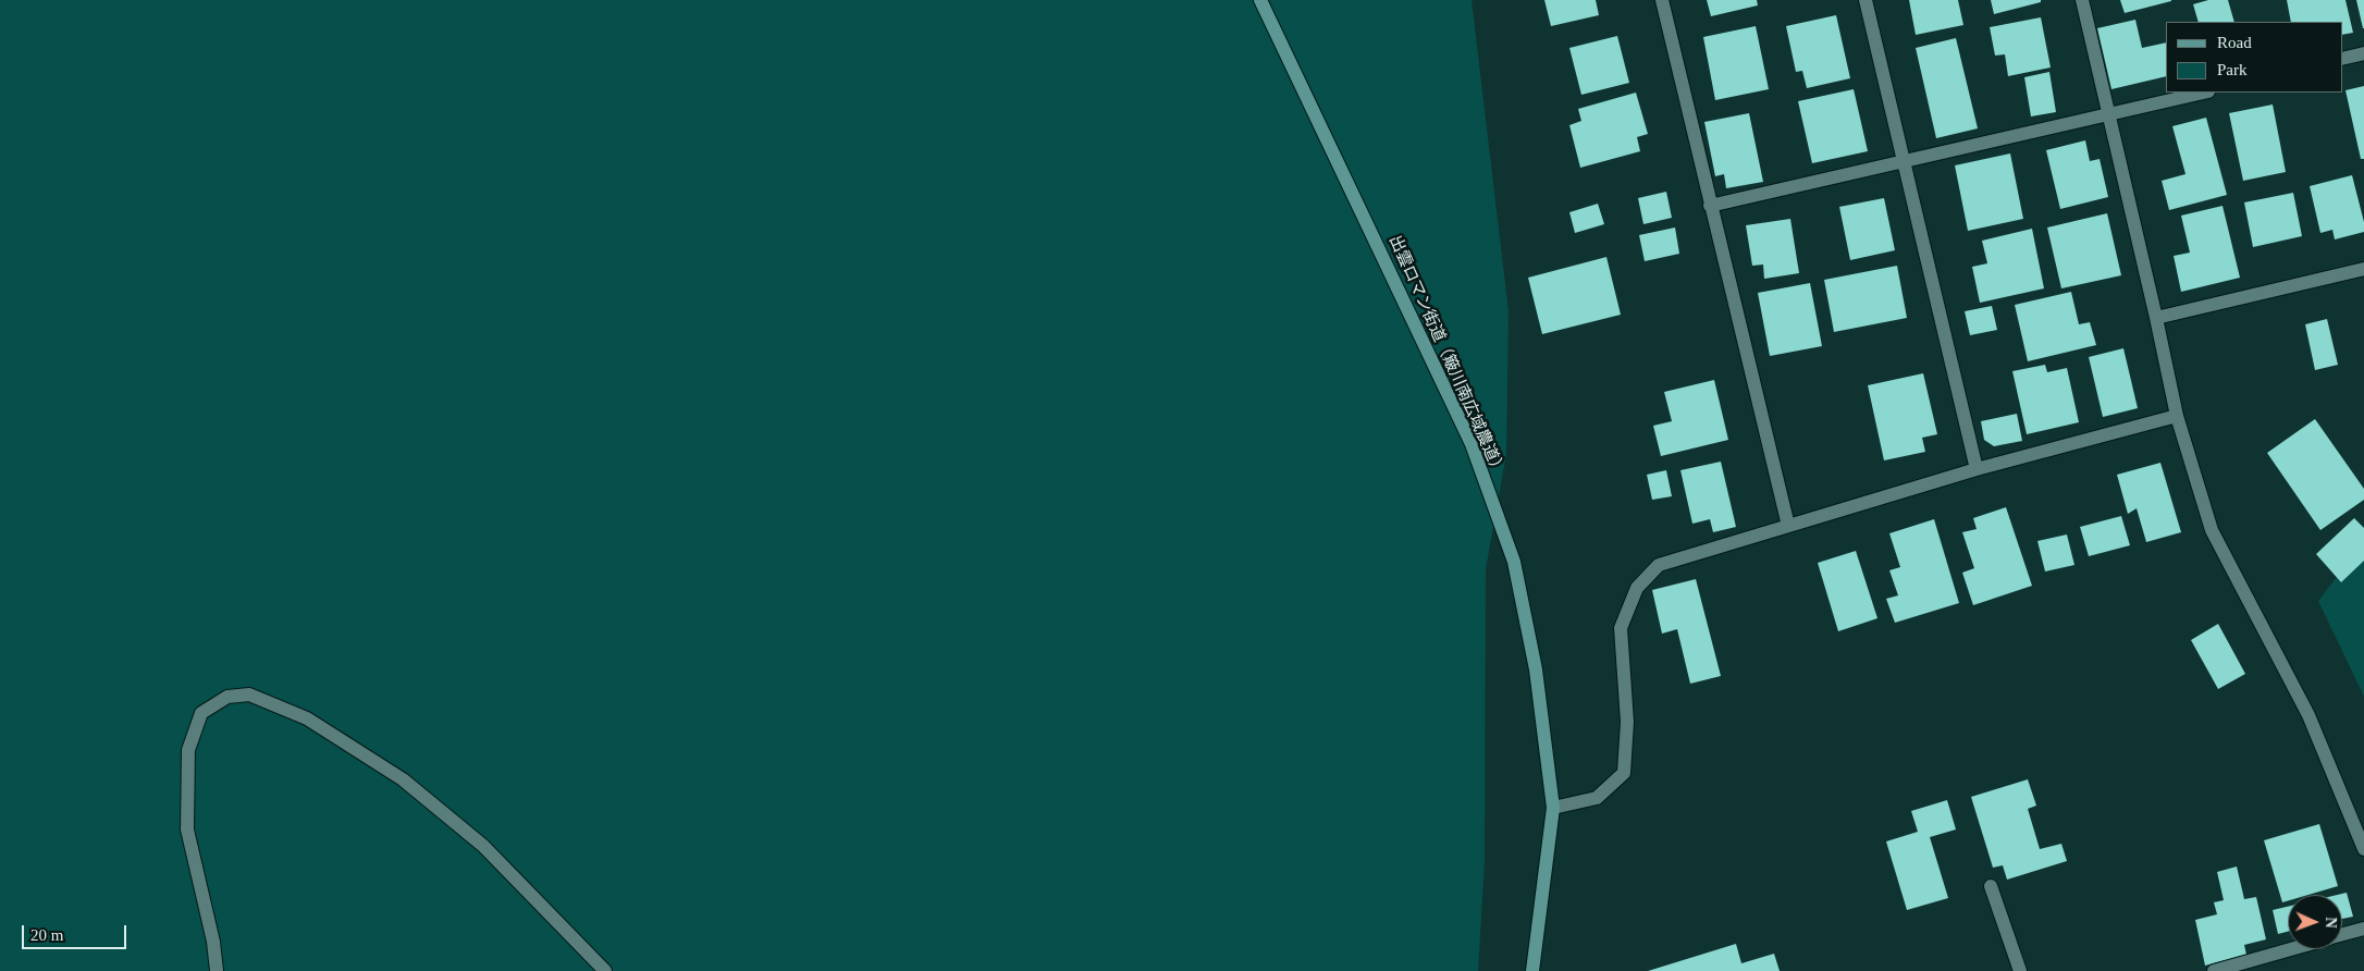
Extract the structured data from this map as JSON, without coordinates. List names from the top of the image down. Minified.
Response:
{"streets":{"street":["出雲ロマン街道（簸川南広域農道）"]},"legend":["Road","Park"],"scale_bar":"20 m","north":"right"}
